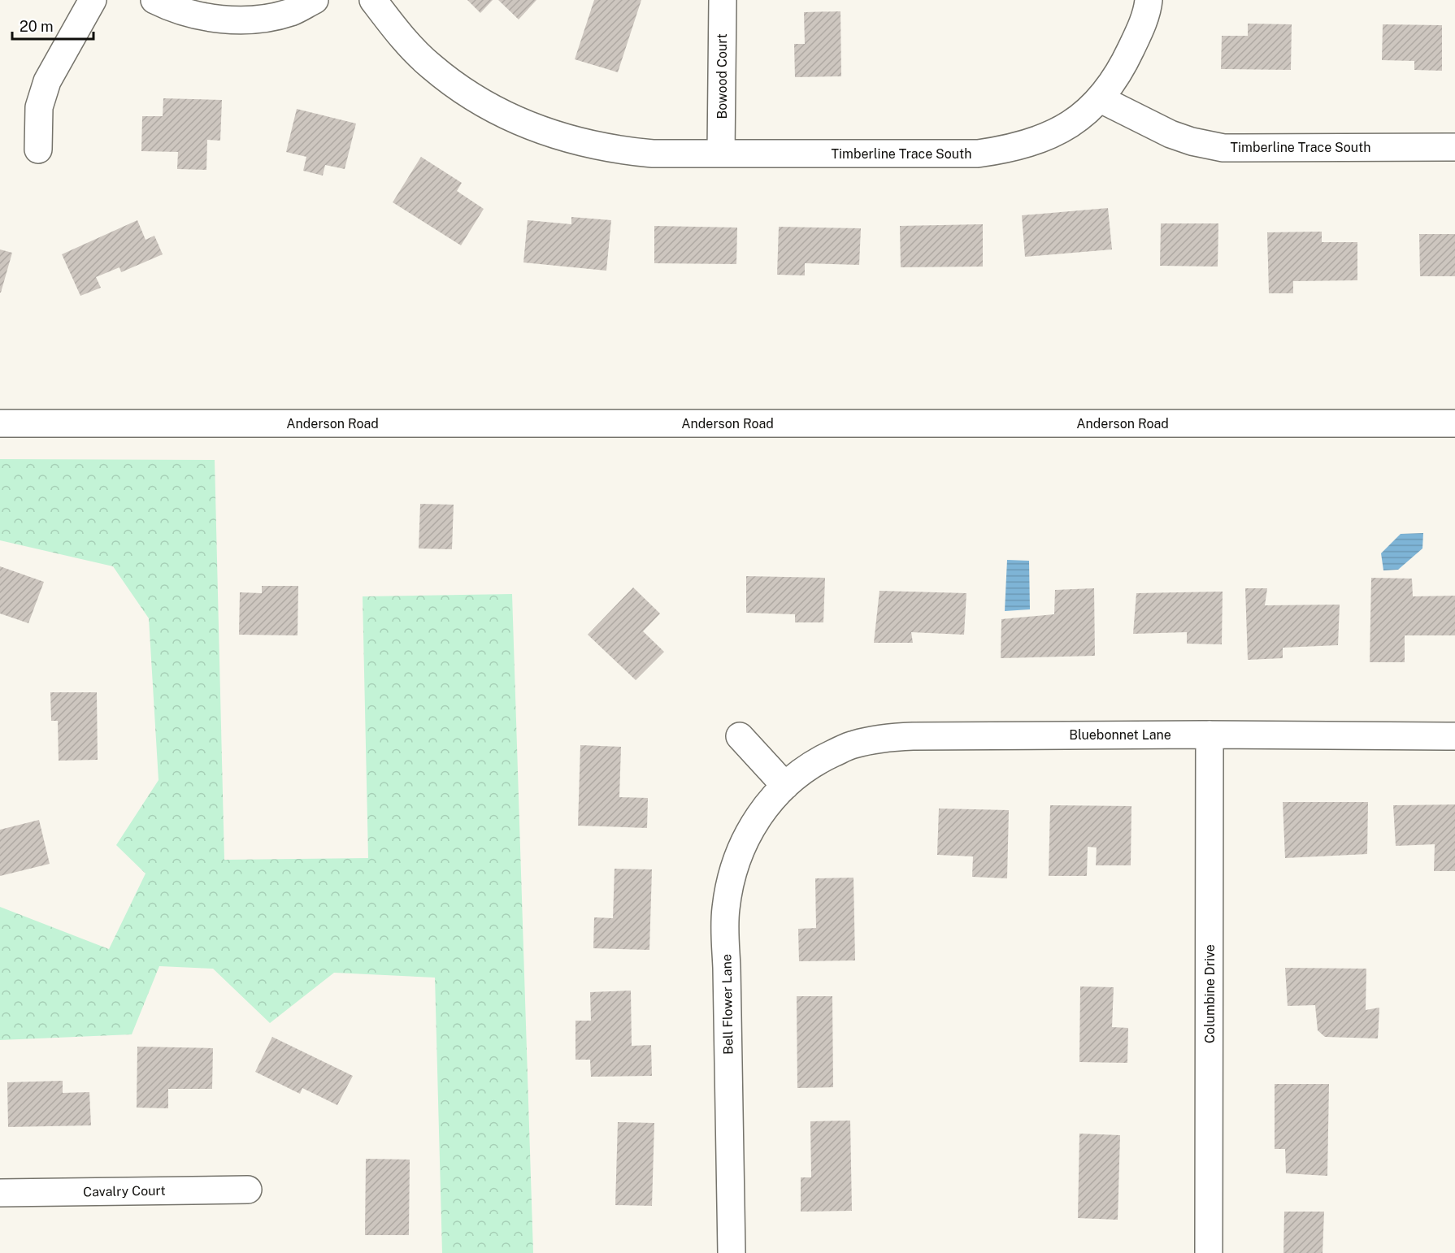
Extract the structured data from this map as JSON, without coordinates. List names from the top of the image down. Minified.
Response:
{"streets":{"street":["Bowood Court","Timberline Trace South","Anderson Road","Bluebonnet Lane","Columbine Drive","Bell Flower Lane","Cavalry Court"]},"crossings":[["Bowood Court","Timberline Trace South"],["Bluebonnet Lane","Columbine Drive"],["Bluebonnet Lane","Bell Flower Lane"]],"scale_bar":"20 m"}
